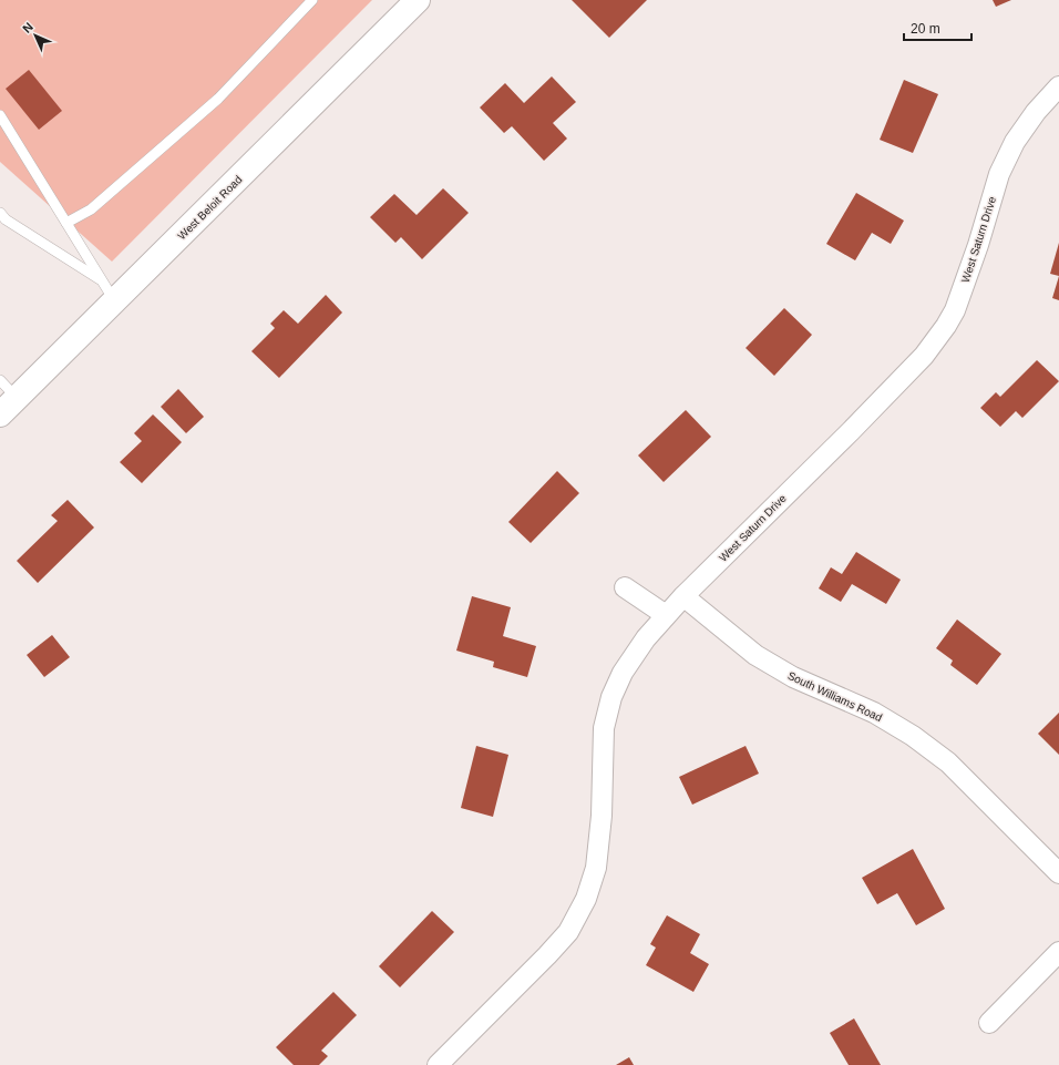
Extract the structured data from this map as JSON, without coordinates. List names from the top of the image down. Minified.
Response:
{"streets":{"main road":["West Beloit Road"],"street":["West Saturn Drive","South Williams Road"]},"crossings":[["West Saturn Drive","South Williams Road"]],"scale_bar":"20 m","north":"top left"}
